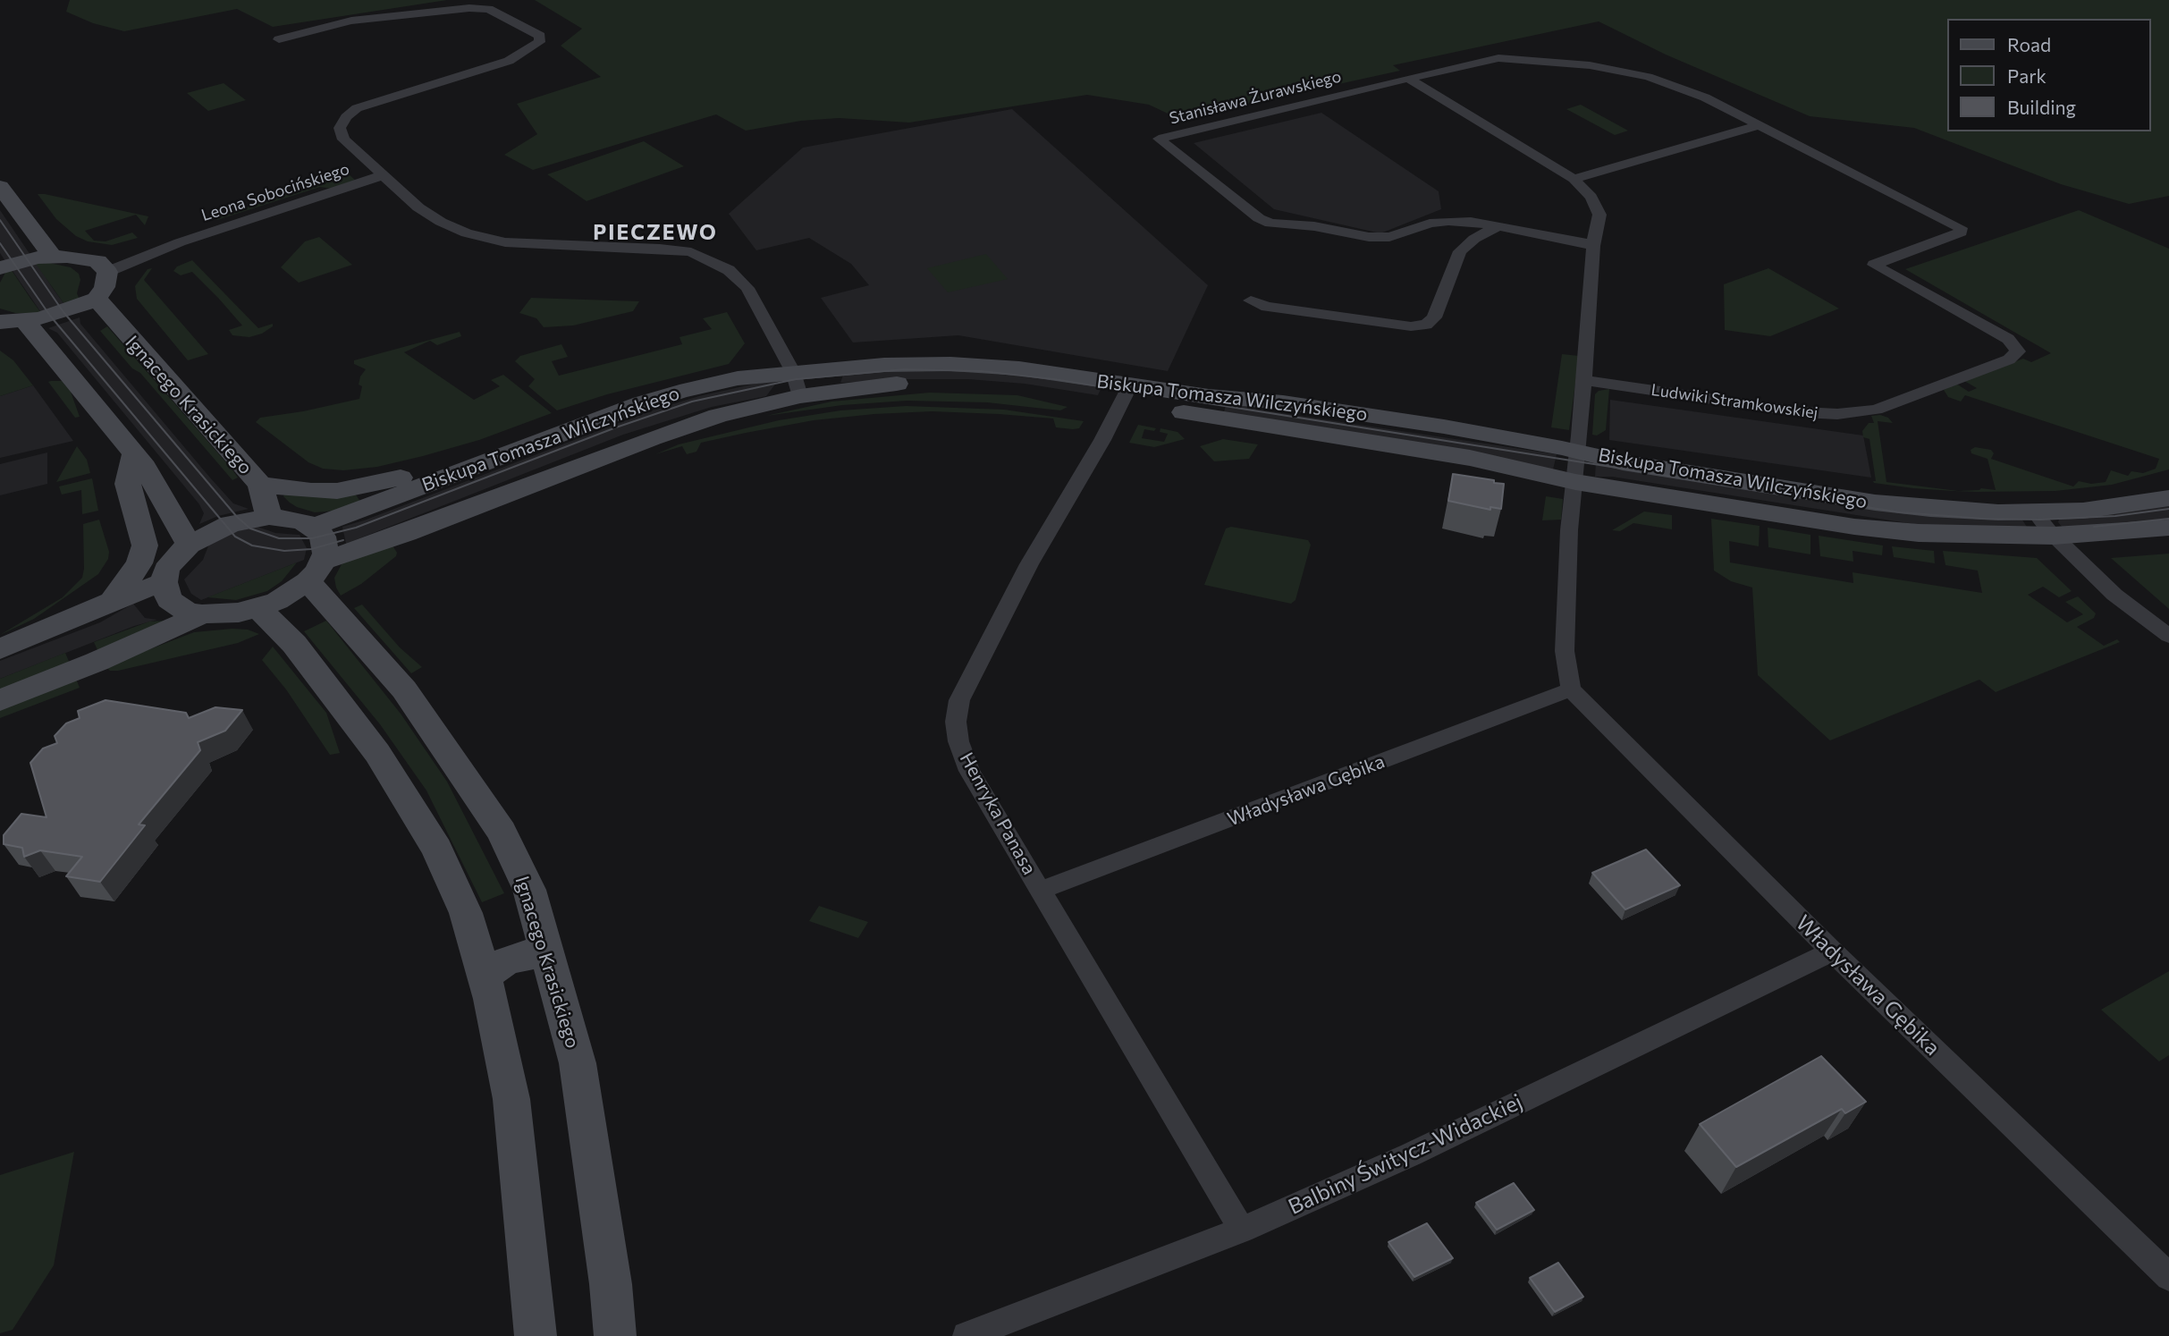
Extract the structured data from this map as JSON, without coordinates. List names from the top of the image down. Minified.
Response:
{"streets":{"main road":["Ignacego Krasickiego"],"street":["Stanisława Żurawskiego","Leona Sobocińskiego","Biskupa Tomasza Wilczyńskiego","Ludwiki Stramkowskiej","Władysława Gębika","Henryka Panasa","Balbiny Świtycz-Widackiej"]},"crossings":[["Stanisława Żurawskiego","Ludwiki Stramkowskiej"],["Biskupa Tomasza Wilczyńskiego","Ignacego Krasickiego"],["Biskupa Tomasza Wilczyńskiego","Henryka Panasa"],["Władysława Gębika","Henryka Panasa"],["Władysława Gębika","Balbiny Świtycz-Widackiej"],["Henryka Panasa","Balbiny Świtycz-Widackiej"]],"districts":["PIECZEWO"],"legend":["Road","Park","Building"]}
